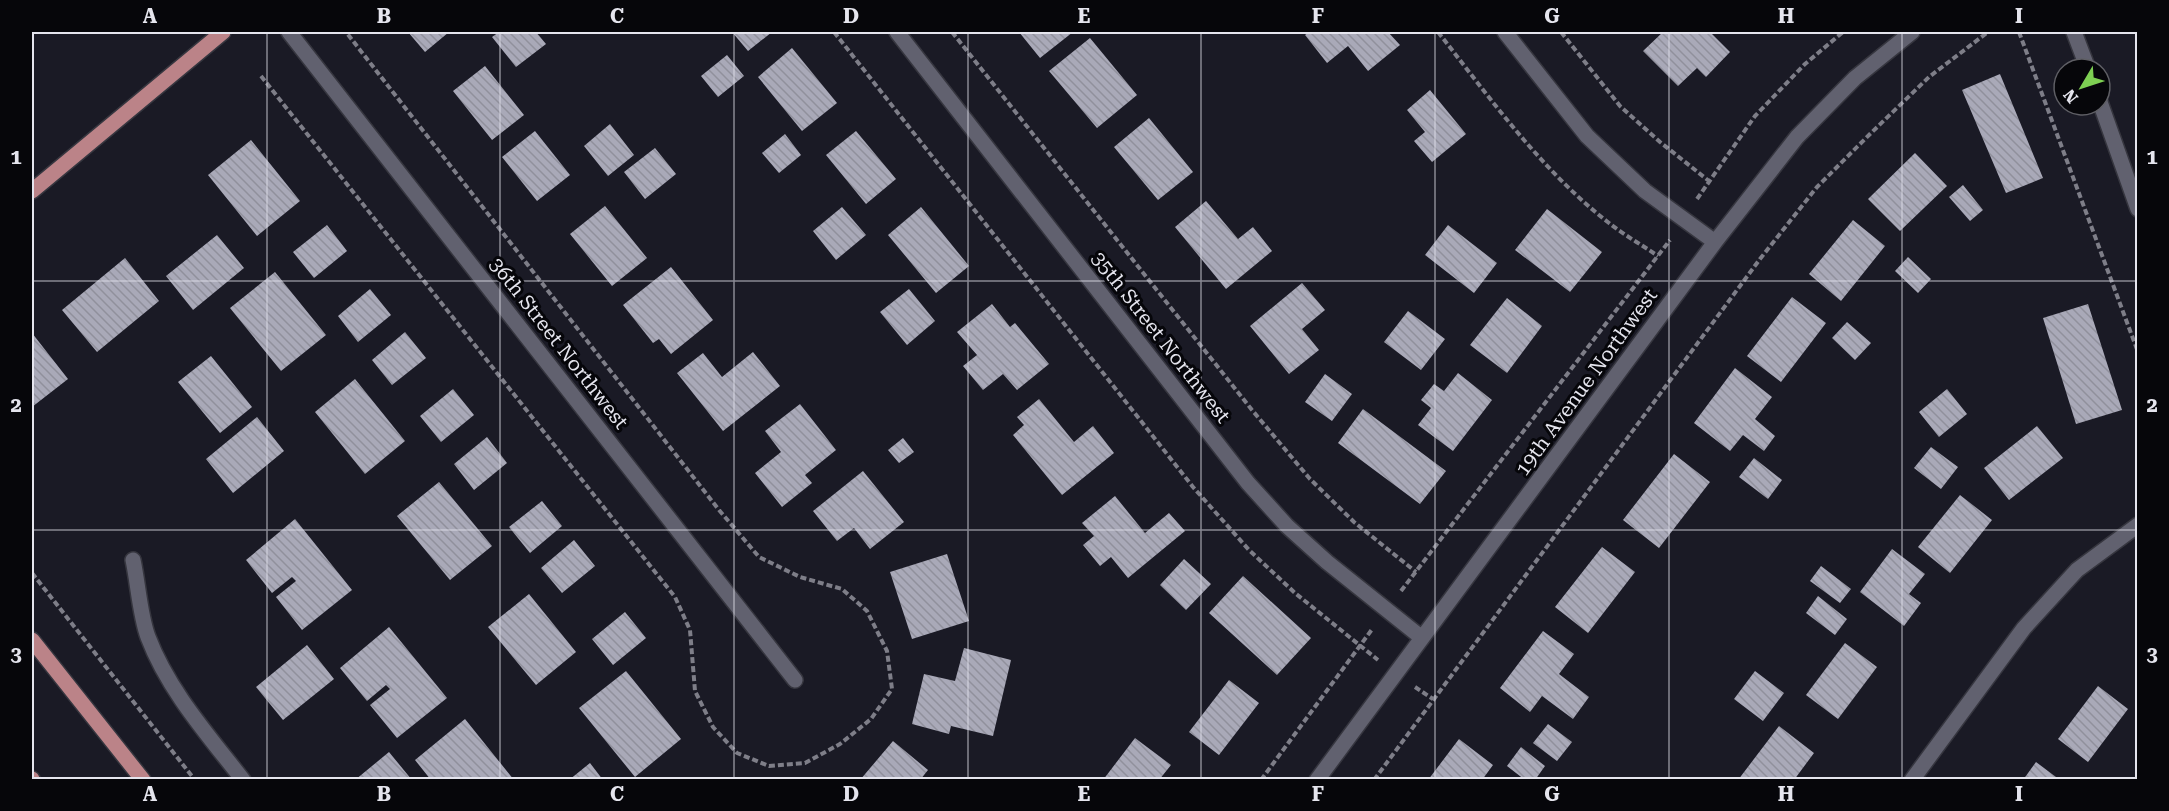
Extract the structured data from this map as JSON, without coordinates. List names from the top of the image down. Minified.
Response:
{"streets":{"street":["35th Street Northwest","36th Street Northwest","19th Avenue Northwest"]},"crossings":[["35th Street Northwest","19th Avenue Northwest"]],"north":"bottom left","grid":{"columns":["A","B","C","D","E","F","G","H","I"],"rows":["1","2","3"]}}
